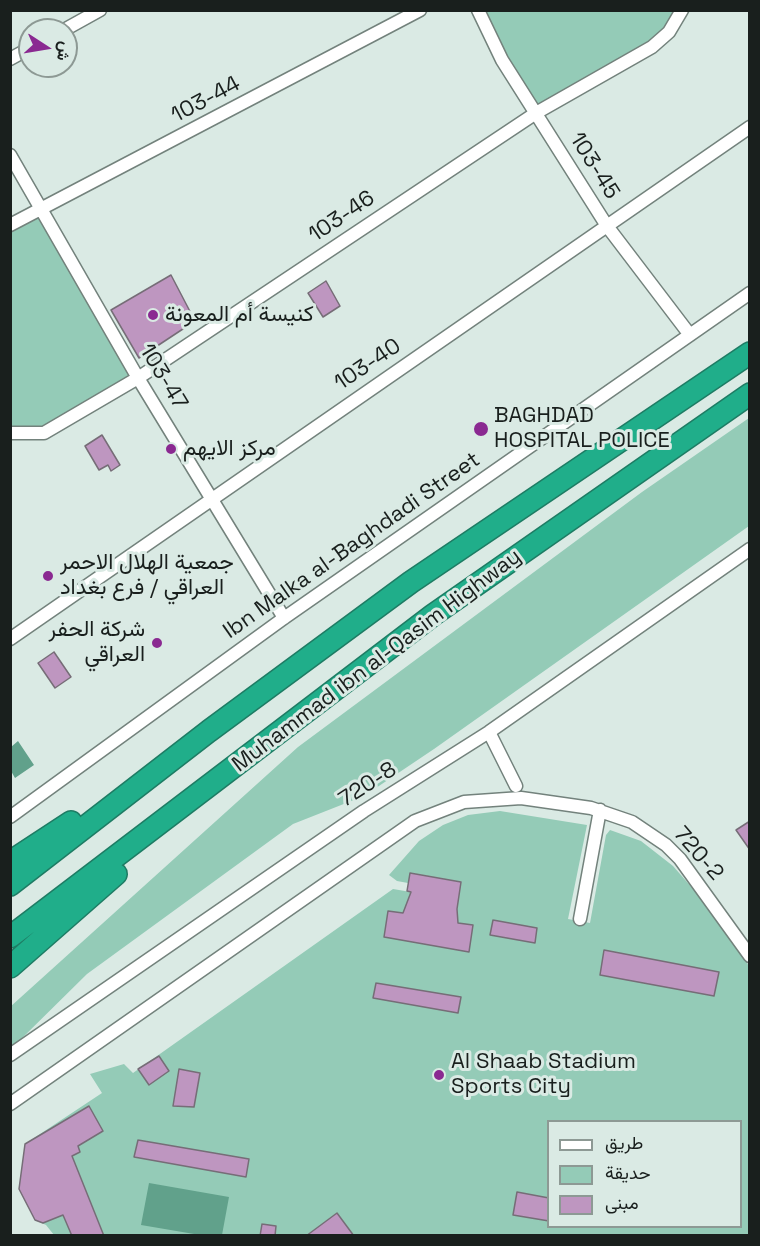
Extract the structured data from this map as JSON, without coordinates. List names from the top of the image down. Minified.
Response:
{"streets":{"highway":["Muhammad ibn al-Qasim Highway"],"street":["103-44","103-45","103-46","103-40","103-47","Ibn Malka al-Baghdadi Street","720-8","720-2"]},"crossings":[["103-44","103-47"],["103-45","103-46"],["103-45","103-40"],["103-45","Ibn Malka al-Baghdadi Street"],["103-46","103-47"],["103-40","103-47"],["103-47","Ibn Malka al-Baghdadi Street"]],"places":["كنيسة أم المعونة","BAGHDAD HOSPITAL POLICE","مركز الايهم","جمعية الهلال الاحمر العراقي / فرع بغداد","شركة الحفر العراقي","Al Shaab Stadium Sports City"],"legend":["طريق","حديقة","مبنى"],"north":"right"}
